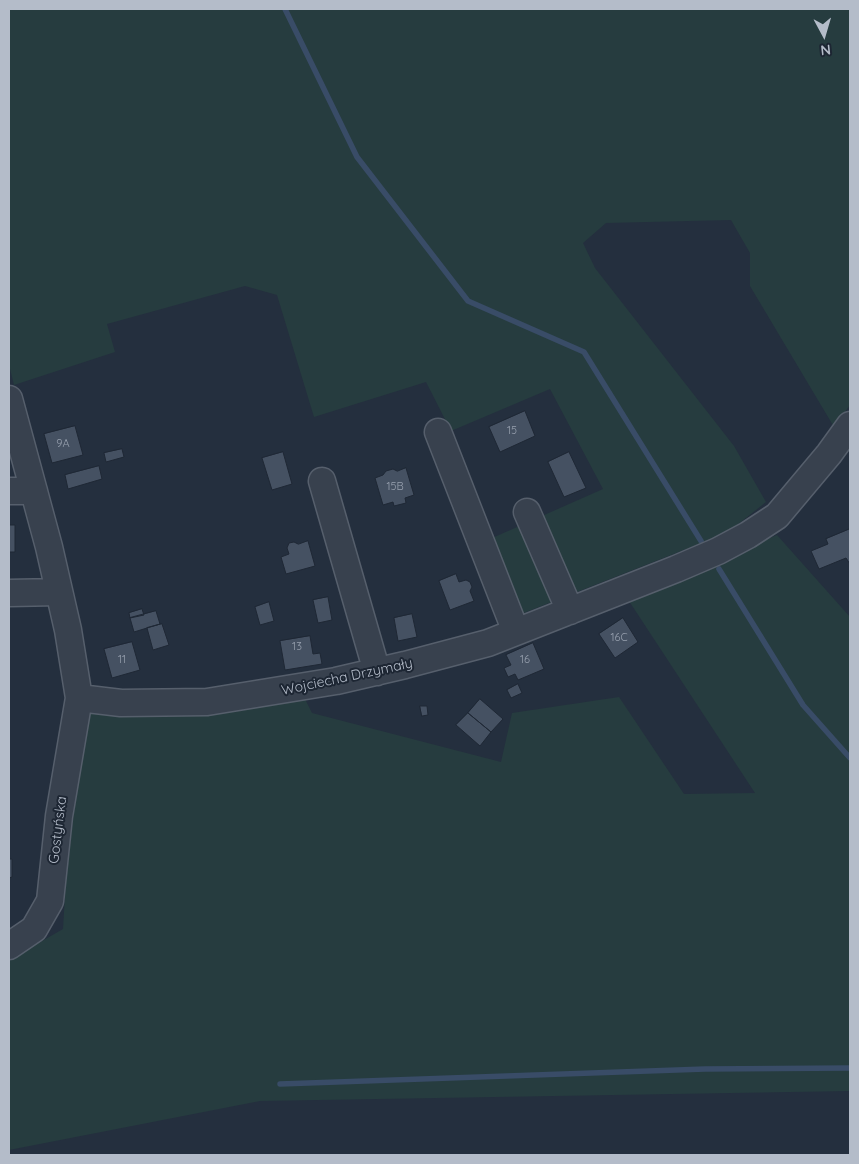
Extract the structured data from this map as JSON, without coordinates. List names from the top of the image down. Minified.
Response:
{"streets":{"street":["Wojciecha Drzymały","Gostyńska"]},"crossings":[["Wojciecha Drzymały","Gostyńska"]],"house_numbers":["15","9A","15B","16C","13","11","16"],"north":"bottom"}
